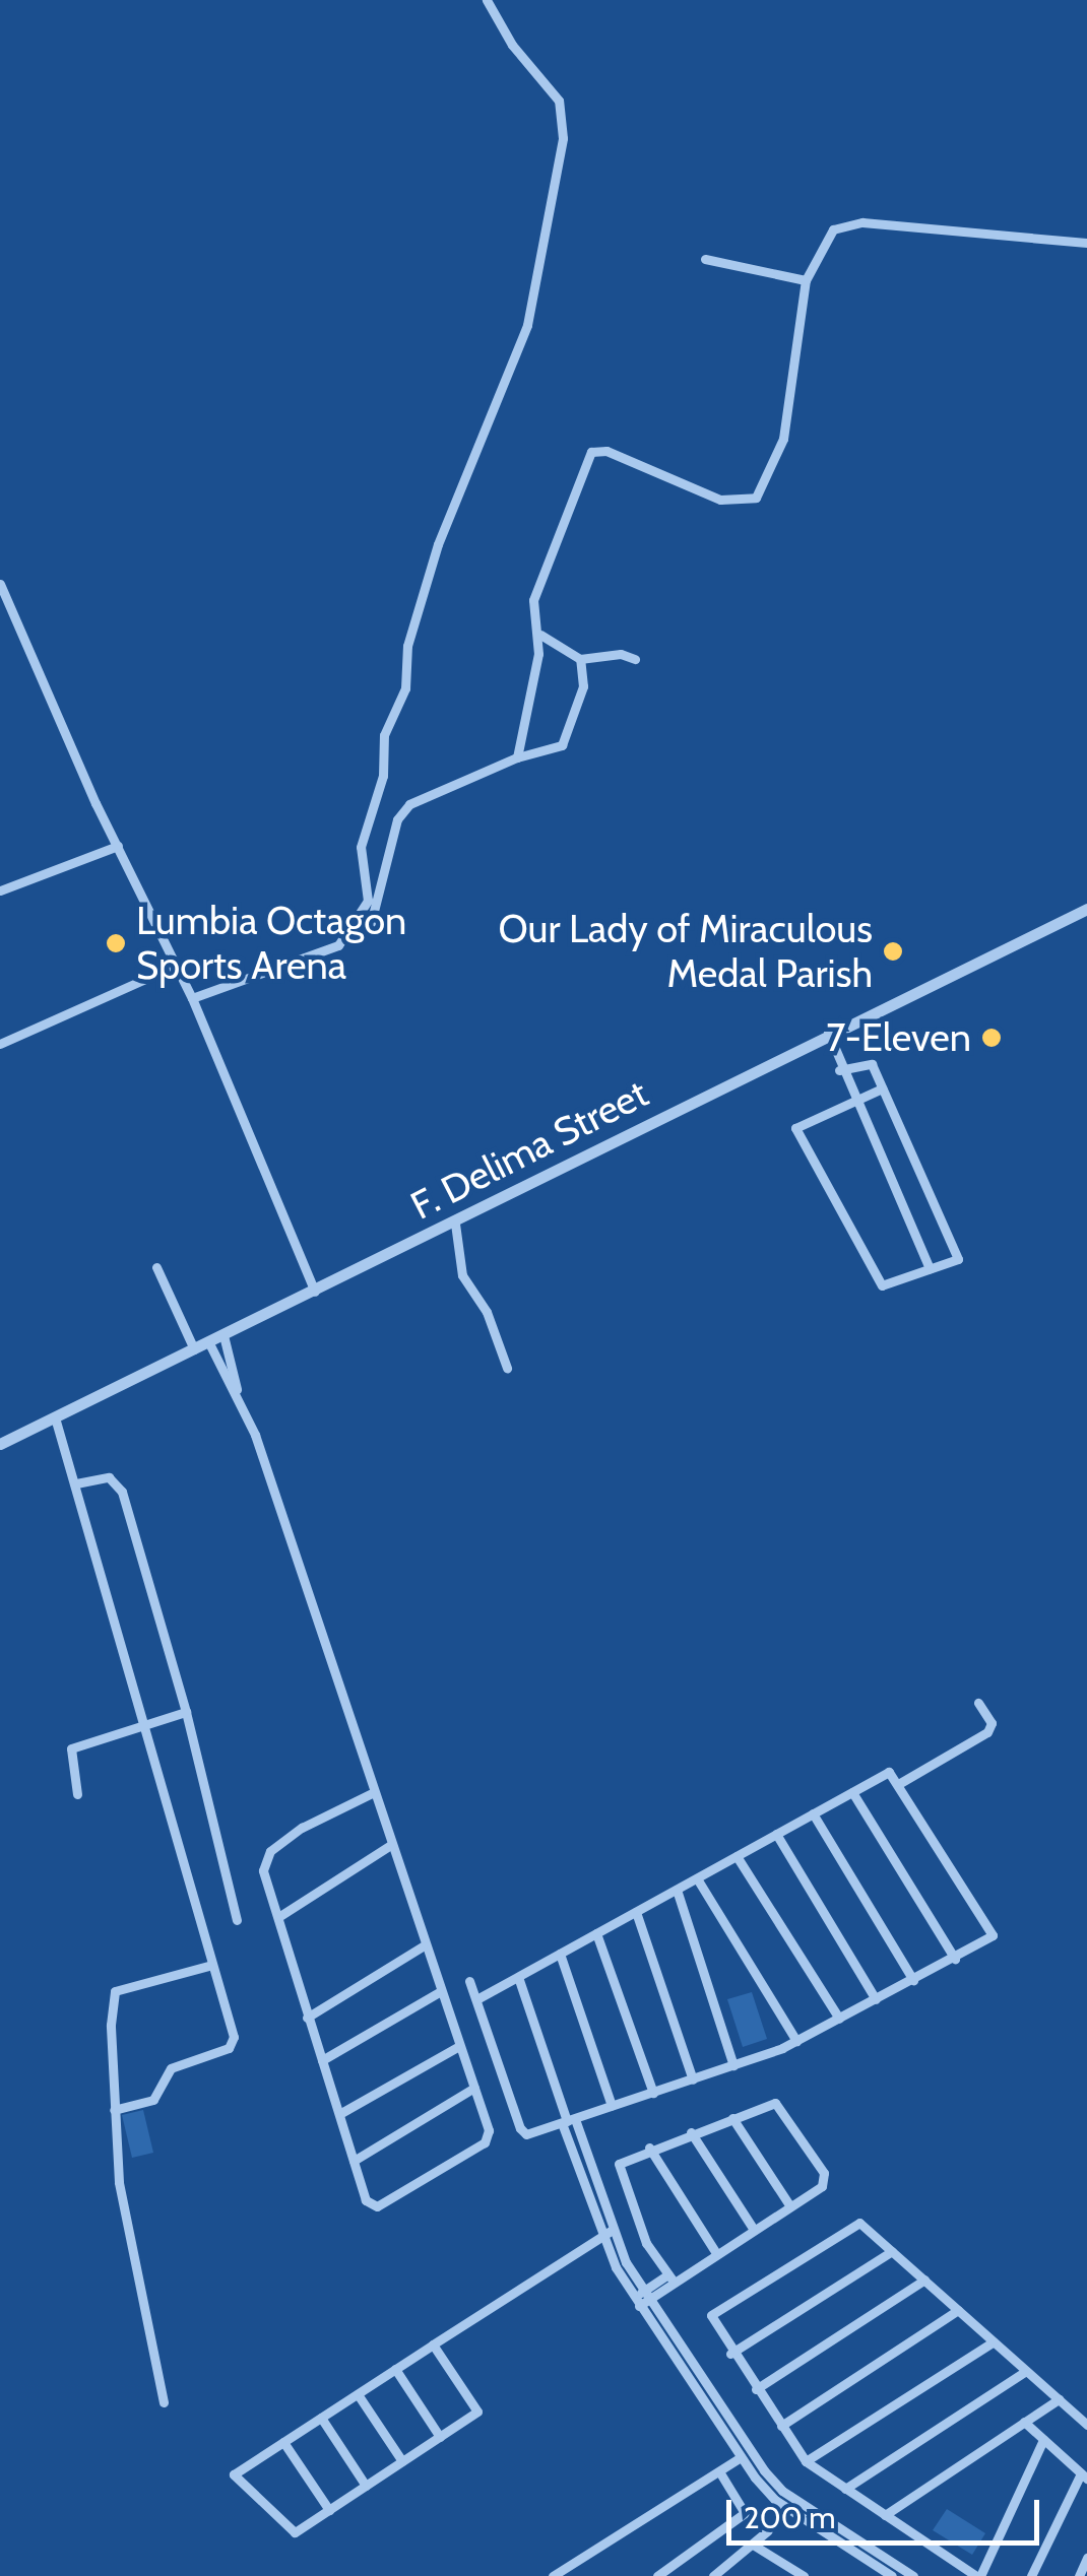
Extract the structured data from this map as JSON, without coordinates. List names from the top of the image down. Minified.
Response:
{"streets":{"street":["F. Delima Street"]},"places":["Lumbia Octagon Sports Arena","Our Lady of Miraculous Medal Parish","7-Eleven"],"scale_bar":"200 m"}
